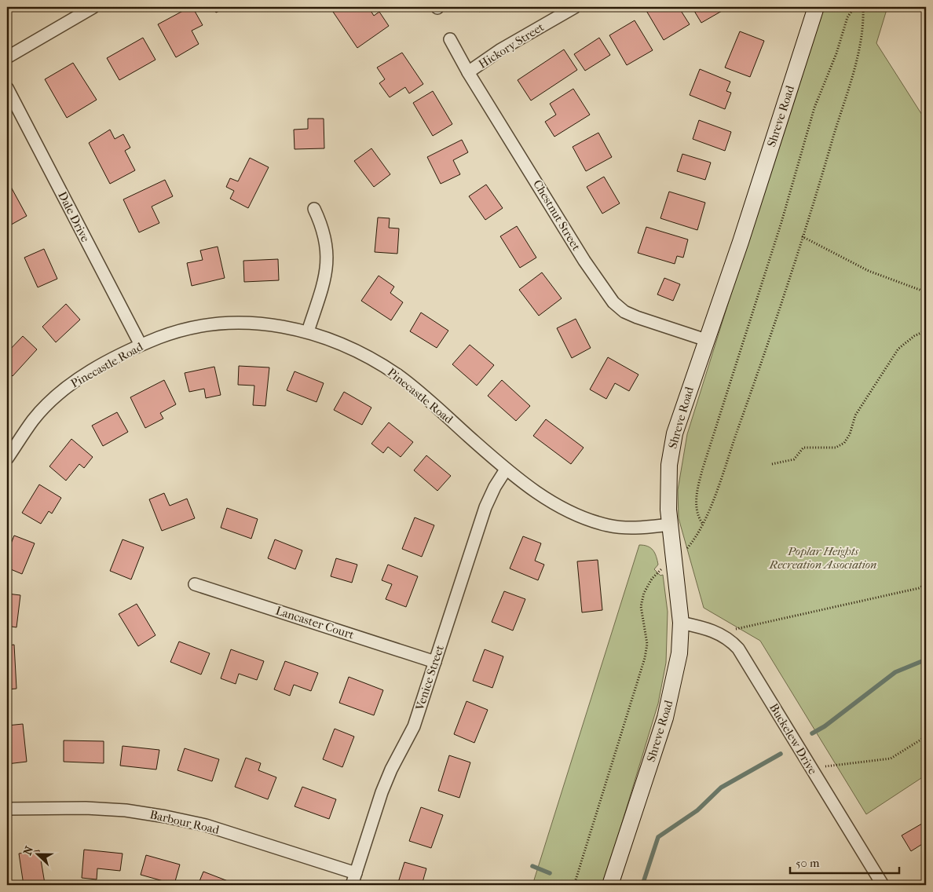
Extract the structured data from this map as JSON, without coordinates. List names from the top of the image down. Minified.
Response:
{"streets":{"main road":["Shreve Road"],"street":["Hickory Street","Chestnut Street","Dale Drive","Pinecastle Road","Lancaster Court","Venice Street","Buckelew Drive","Barbour Road"]},"crossings":[["Hickory Street","Chestnut Street"],["Shreve Road","Chestnut Street"],["Shreve Road","Pinecastle Road"],["Shreve Road","Buckelew Drive"],["Dale Drive","Pinecastle Road"],["Pinecastle Road","Venice Street"],["Lancaster Court","Venice Street"],["Venice Street","Barbour Road"]],"parks":["Poplar Heights Recreation Association"],"scale_bar":"50 m","north":"left"}
